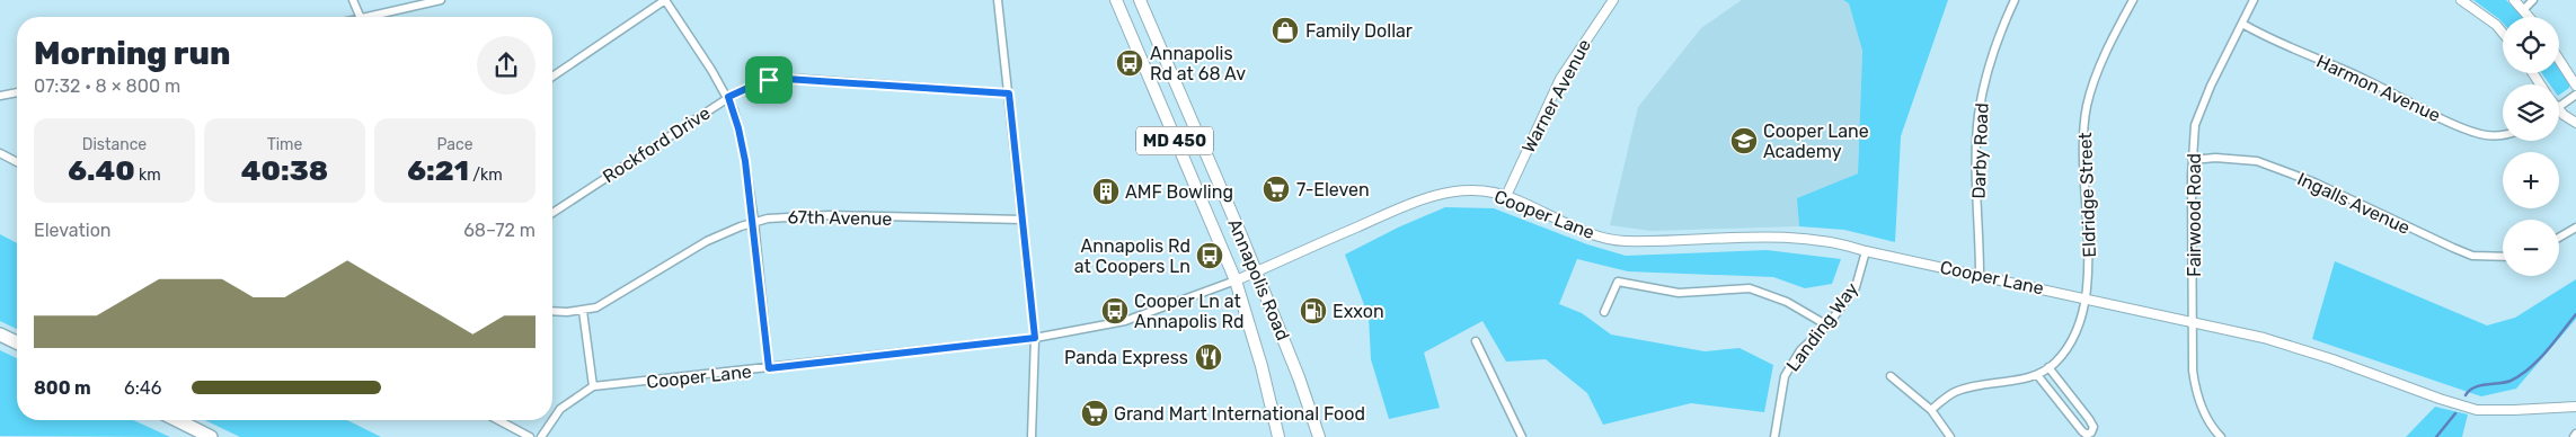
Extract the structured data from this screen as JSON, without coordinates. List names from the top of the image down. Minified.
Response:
{"streets":{"main road":["MD 450","Annapolis Road"],"street":["Harmon Avenue","Warner Avenue","Rockford Drive","Darby Road","Eldridge Street","Ingalls Avenue","Cooper Lane","Fairwood Road","67th Avenue","Landing Way"]},"crossings":[["Harmon Avenue","Fairwood Road"],["Warner Avenue","Cooper Lane"],["Darby Road","Cooper Lane"],["Eldridge Street","Cooper Lane"],["Ingalls Avenue","Fairwood Road"],["Cooper Lane","Fairwood Road"],["Cooper Lane","Annapolis Road"],["Cooper Lane","Landing Way"]],"places":{"shop":["Family Dollar"],"bus stop":["Annapolis Rd at 68 Av","Annapolis Rd at Coopers Ln","Cooper Ln at Annapolis Rd"],"school or university":["Cooper Lane Academy"],"supermarket":["7-Eleven","Grand Mart International Food"],"building":["AMF Bowling"],"fuel station":["Exxon"],"restaurant":["Panda Express"]},"page":{"map_buttons":["+","−"],"heading":["Morning run","07:32 · 8 × 800 m"],"stats":[["Distance","6.40 km"],["Time","40:38"],["Pace","6:21 /km"]],"chart":["Elevation","68–72 m"],"list":[{"name":"800 m","note":"6:46"}]}}
